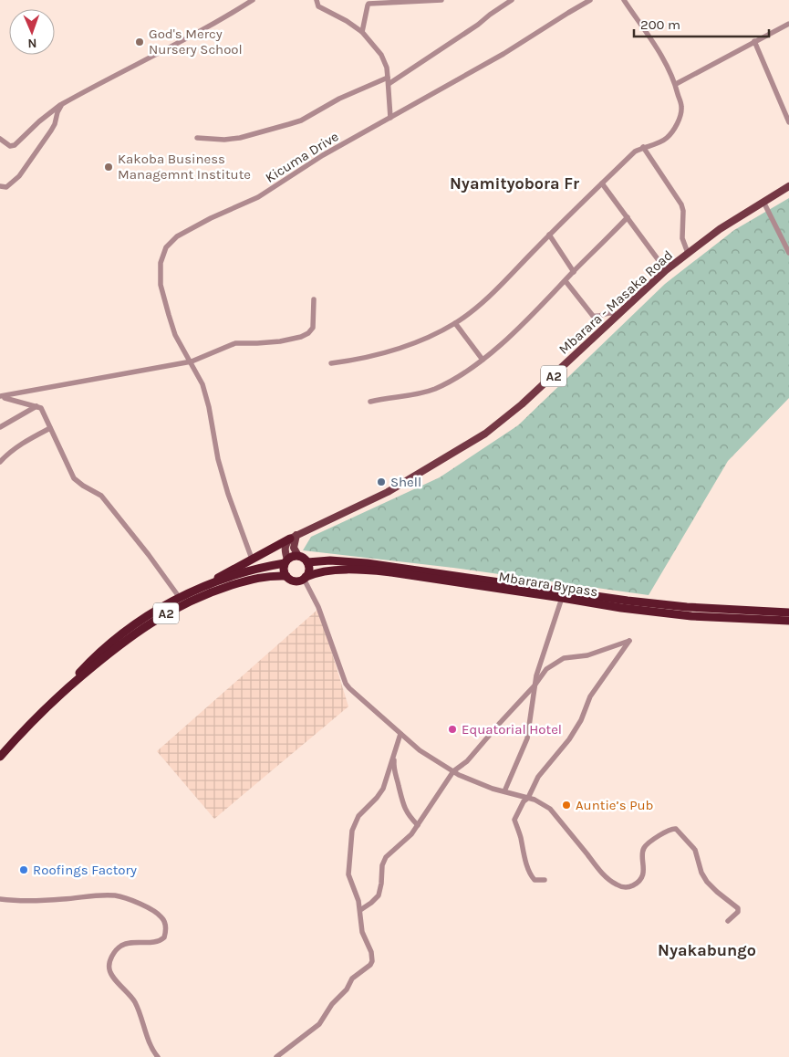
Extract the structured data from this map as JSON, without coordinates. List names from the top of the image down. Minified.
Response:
{"streets":{"highway":["A2","Mbarara Bypass"],"main road":["Mbarara - Masaka Road"],"street":["Kicuma Drive"]},"crossings":[["Kicuma Drive","A2"],["Mbarara - Masaka Road","A2"],["A2","Mbarara Bypass"]],"districts":["Nyamityobora Fr","Nyakabungo"],"places":["God's Mercy Nursery School","Kakoba Business Managemnt Institute","Shell","Equatorial Hotel","Auntie’s Pub","Roofings Factory"],"scale_bar":"200 m","north":"bottom"}
